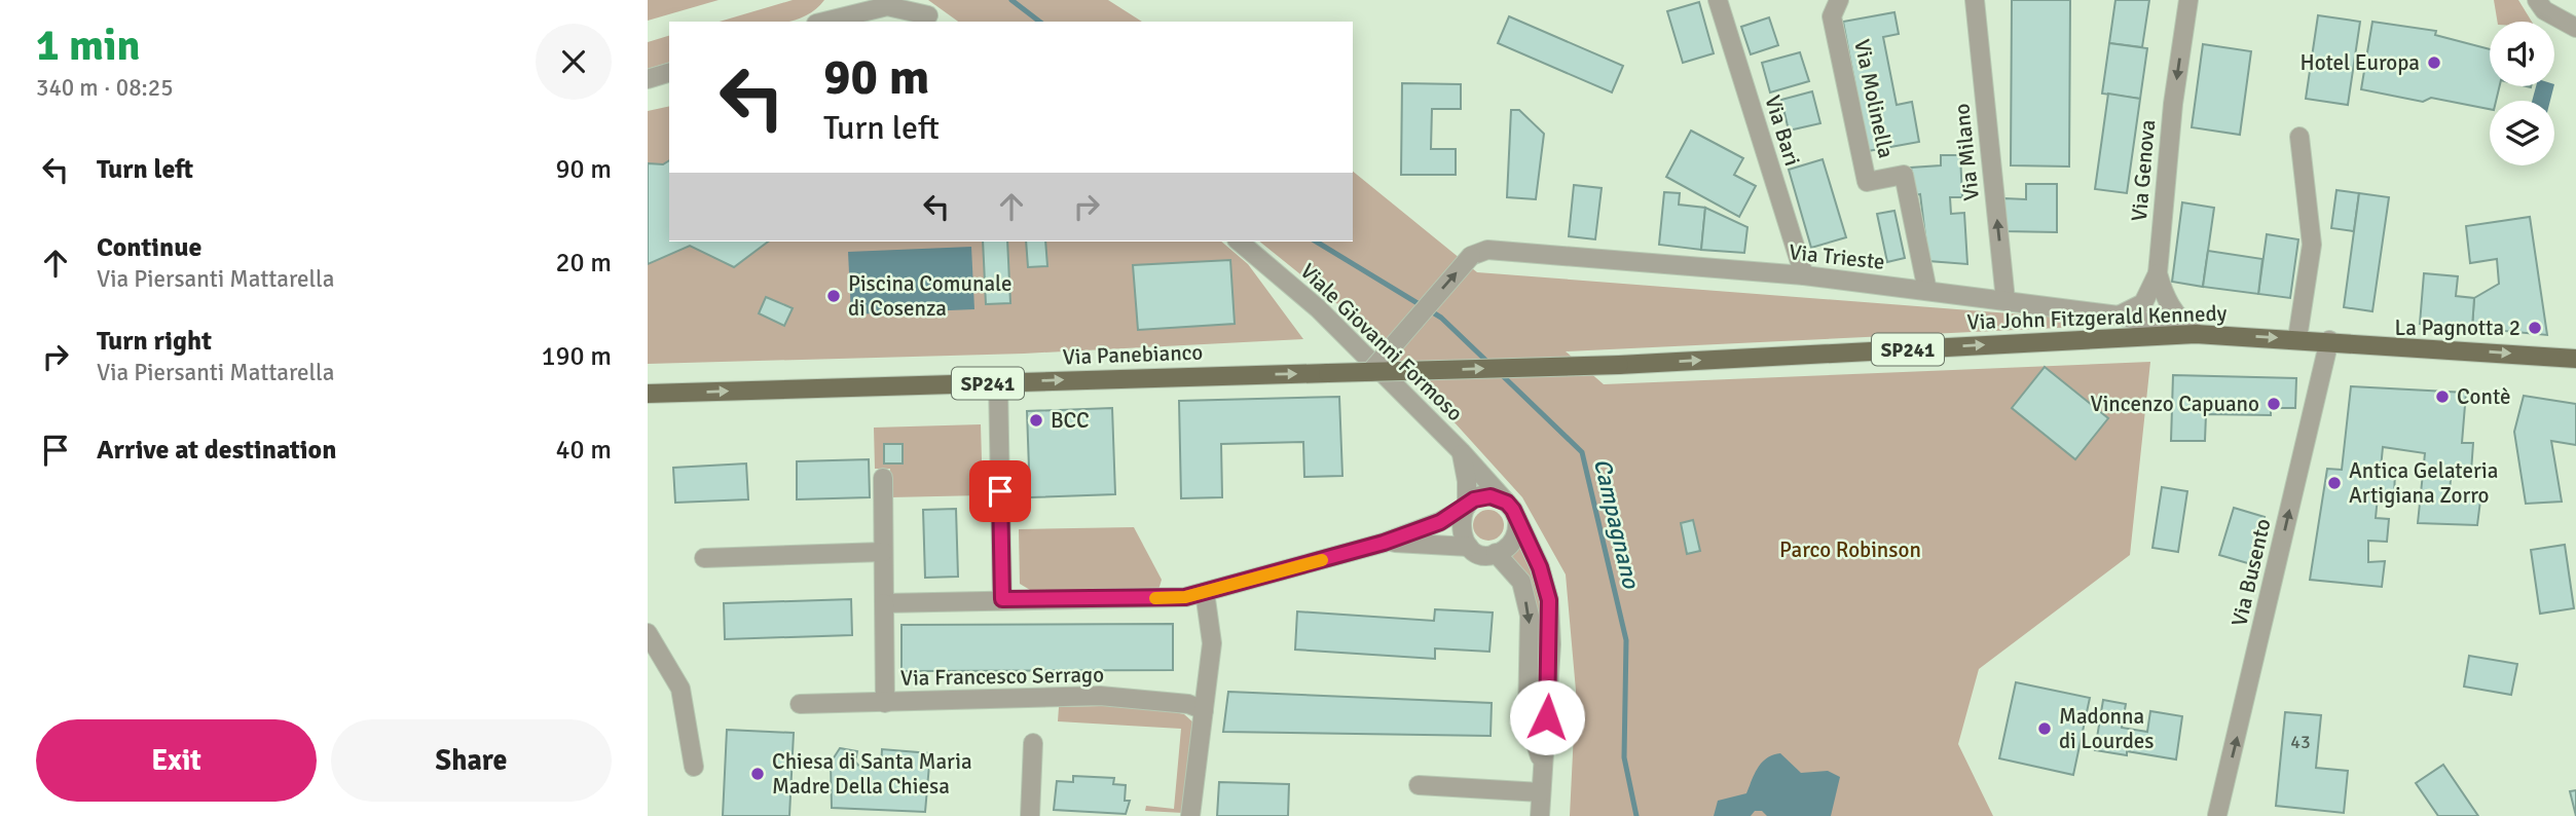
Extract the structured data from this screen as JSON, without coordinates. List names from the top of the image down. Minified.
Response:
{"streets":{"main road":["Via John Fitzgerald Kennedy","SP241","Via Panebianco"],"street":["Via Molinella","Via Bari","Via Milano","Via Genova","Via Trieste","Viale Giovanni Formoso","Via Busento","Via Francesco Serrago"]},"crossings":[["Via Molinella","Via Trieste"],["Via Bari","Via Trieste"],["Via Milano","Via Trieste"],["Via Genova","Via Trieste"],["Via Genova","Via John Fitzgerald Kennedy"],["Via Trieste","Via John Fitzgerald Kennedy"],["Via Trieste","Via Panebianco"],["Via John Fitzgerald Kennedy","Via Panebianco"],["Via John Fitzgerald Kennedy","Via Busento"]],"one_way":["Via Milano","Via Trieste","Via John Fitzgerald Kennedy","Via Panebianco","Via Busento"],"water":["Campagnano"],"parks":["Parco Robinson"],"places":["Hotel Europa","Piscina Comunale di Cosenza","La Pagnotta 2","Contè","Vincenzo Capuano","BCC","Antica Gelateria Artigiana Zorro","Madonna di Lourdes","Chiesa di Santa Maria Madre Della Chiesa"],"house_numbers":["43"],"page":{"heading":["1 min","340 m · 08:25"],"turn":["90 m","Turn left"],"list":[{"name":"Turn left","value":"90 m"},{"name":"Continue","note":"Via Piersanti Mattarella","value":"20 m"},{"name":"Turn right","note":"Via Piersanti Mattarella","value":"190 m"},{"name":"Arrive at destination","value":"40 m"}],"buttons":["Exit","Share"]}}
